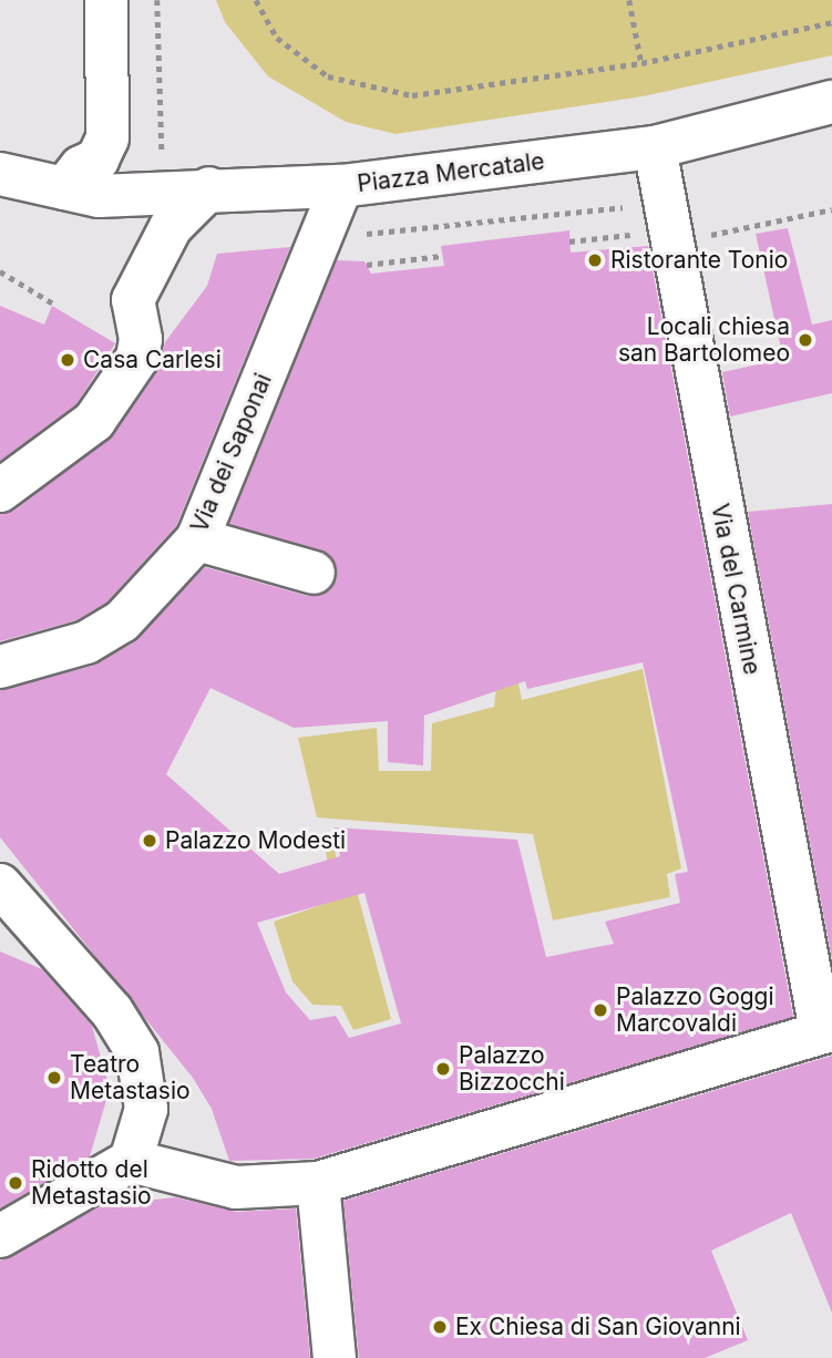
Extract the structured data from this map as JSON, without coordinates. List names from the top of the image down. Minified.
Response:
{"streets":{"street":["Piazza Mercatale","Via dei Saponai","Via del Carmine"]},"crossings":[["Piazza Mercatale","Via dei Saponai"],["Piazza Mercatale","Via del Carmine"]],"places":["Ristorante Tonio","Locali chiesa san Bartolomeo","Casa Carlesi","Palazzo Modesti","Palazzo Goggi Marcovaldi","Palazzo Bizzocchi","Teatro Metastasio","Ridotto del Metastasio","Ex Chiesa di San Giovanni"]}
